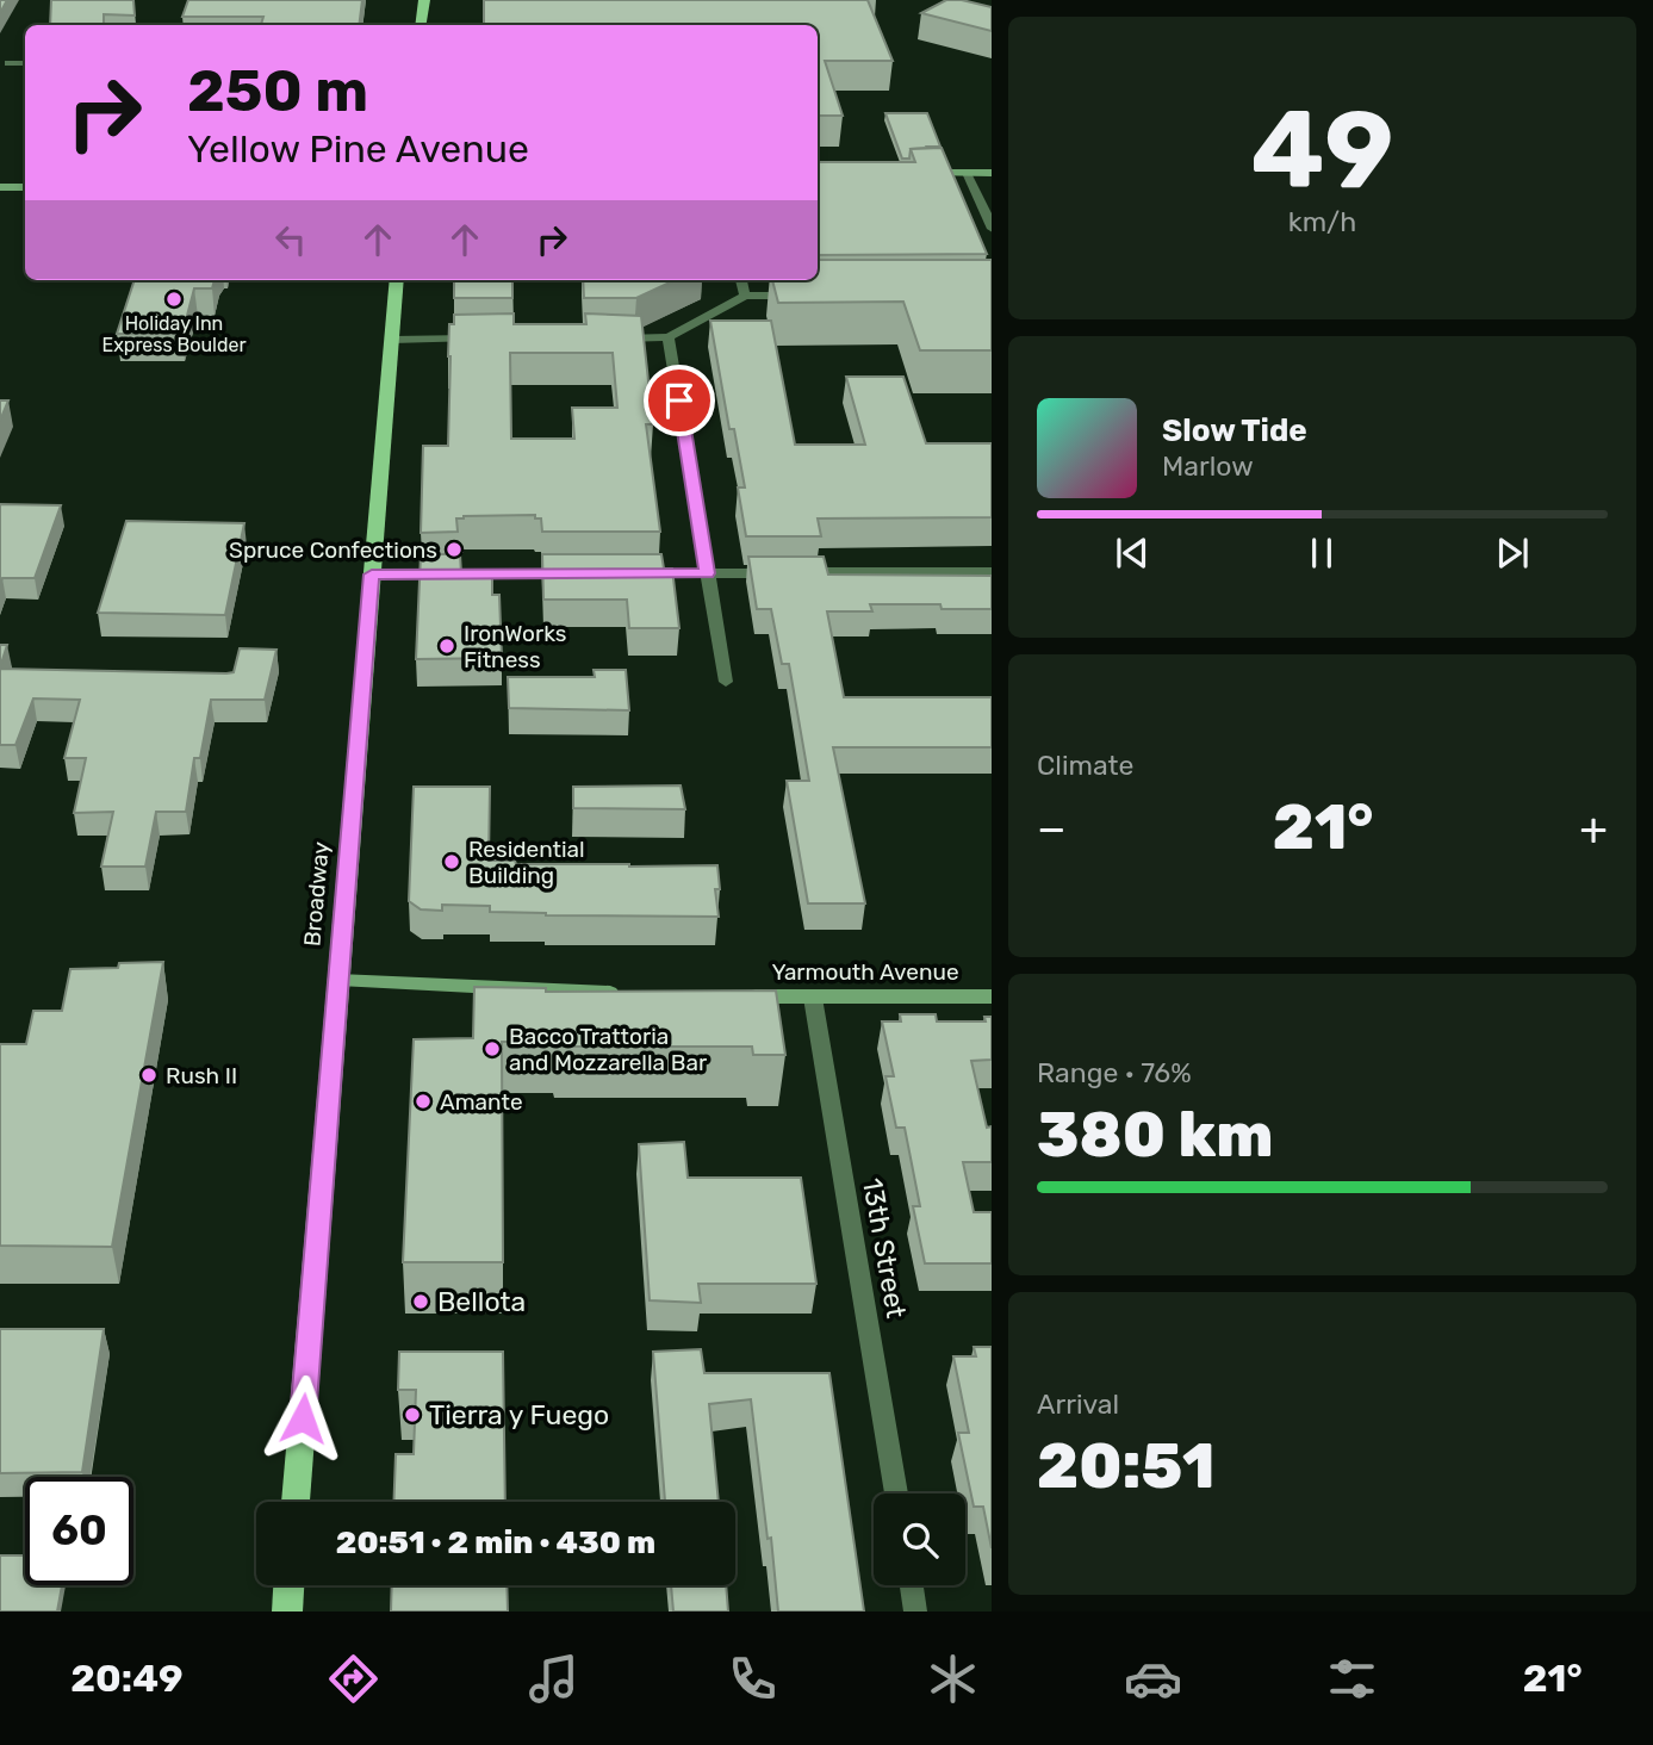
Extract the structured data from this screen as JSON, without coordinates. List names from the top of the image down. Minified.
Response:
{"streets":{"main road":["Broadway"],"street":["Yarmouth Avenue","13th Street"]},"crossings":[["Yarmouth Avenue","13th Street"]],"places":["Holiday Inn Express Boulder","Spruce Confections","IronWorks Fitness","Residential Building","Bacco Trattoria and Mozzarella Bar","Rush II","Amante","Bellota","Tierra y Fuego"],"page":{"tile":[["49","km/h"],"Climate",["Range · 76%","380 km"],["Arrival","20:51"]],"turn":["250 m","Yellow Pine Avenue"],"song":["Slow Tide","Marlow"],"heat":["−","21°","+"],"limit":"60","trip":"20:51 · 2 min · 430 m","tabs":["20:49","21°"]}}
